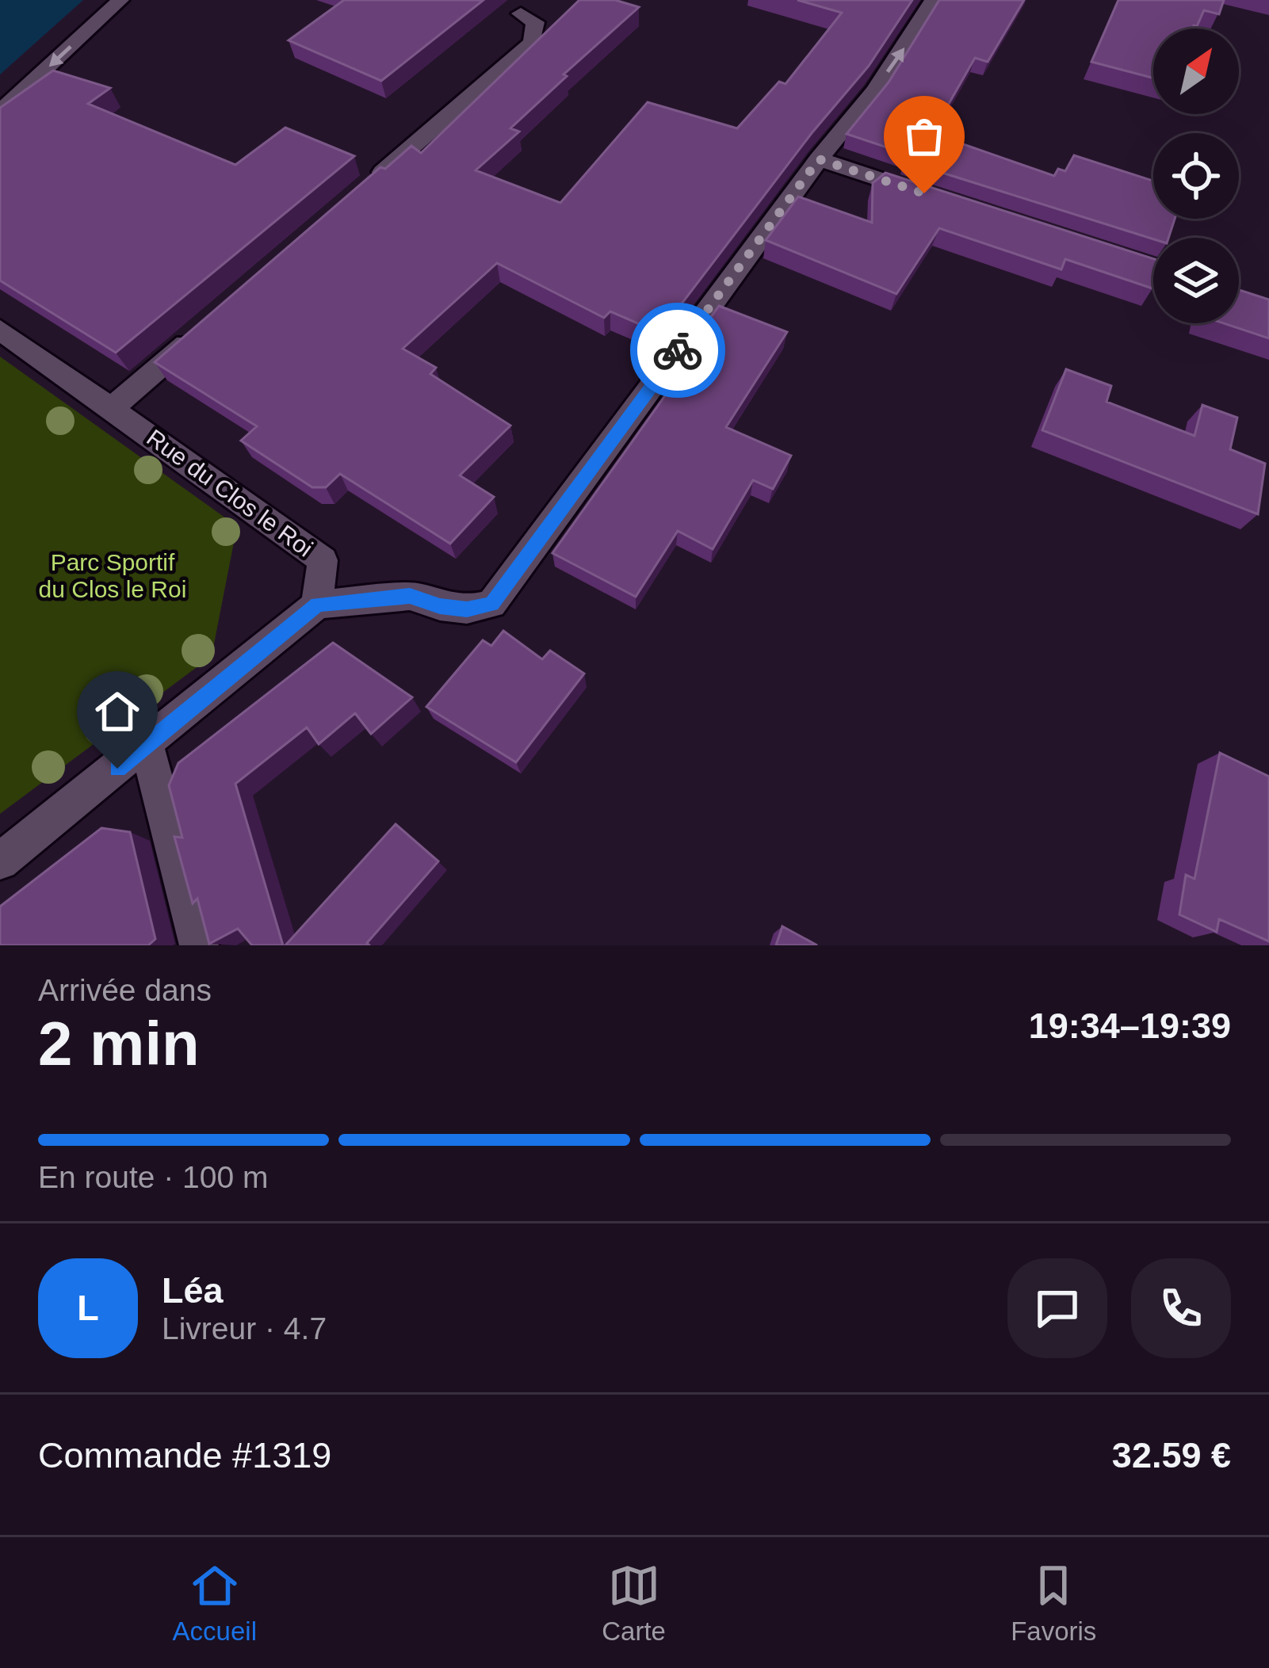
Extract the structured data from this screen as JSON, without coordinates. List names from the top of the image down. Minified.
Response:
{"streets":{"street":["Rue du Clos le Roi"]},"parks":["Parc Sportif du Clos le Roi"],"north":"top right","page":{"heading":["2 min","Arrivée dans","19:34–19:39"],"panel":["Léa","Livreur · 4.7","Commande #1319","32.59 €"],"bar":"En route · 100 m","round":"L","tabs":["Accueil","Carte","Favoris"]}}
